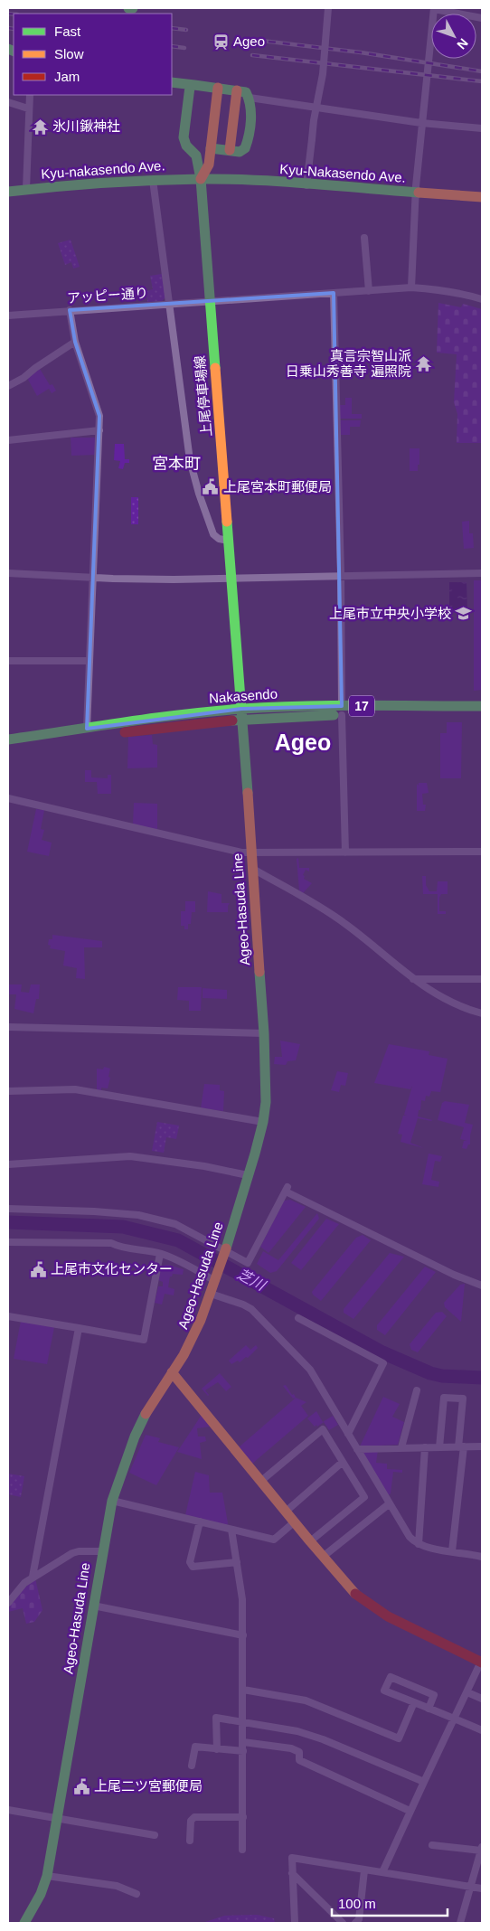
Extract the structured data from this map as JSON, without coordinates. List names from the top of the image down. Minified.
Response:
{"streets":{"main road":["Kyu-nakasendo Ave.","Kyu-Nakasendo Ave.","上尾停車場線","Nakasendo","17","Ageo-Hasuda Line"],"street":["アッピー通り"]},"crossings":[["Kyu-nakasendo Ave.","Kyu-Nakasendo Ave."],["Kyu-nakasendo Ave.","上尾停車場線"],["Kyu-Nakasendo Ave.","上尾停車場線"],["アッピー通り","上尾停車場線"],["上尾停車場線","Nakasendo"],["上尾停車場線","Ageo-Hasuda Line"],["Nakasendo","Ageo-Hasuda Line"]],"districts":["宮本町","Ageo"],"water":["芝川"],"places":{"station":["Ageo"],"temple":["氷川鍬神社","真言宗智山派 日乗山秀善寺 遍照院"],"public building":["上尾宮本町郵便局","上尾市文化センター","上尾二ツ宮郵便局"],"school or university":["上尾市立中央小学校"]},"legend":["Fast","Slow","Jam"],"scale_bar":"100 m","north":"bottom right"}
